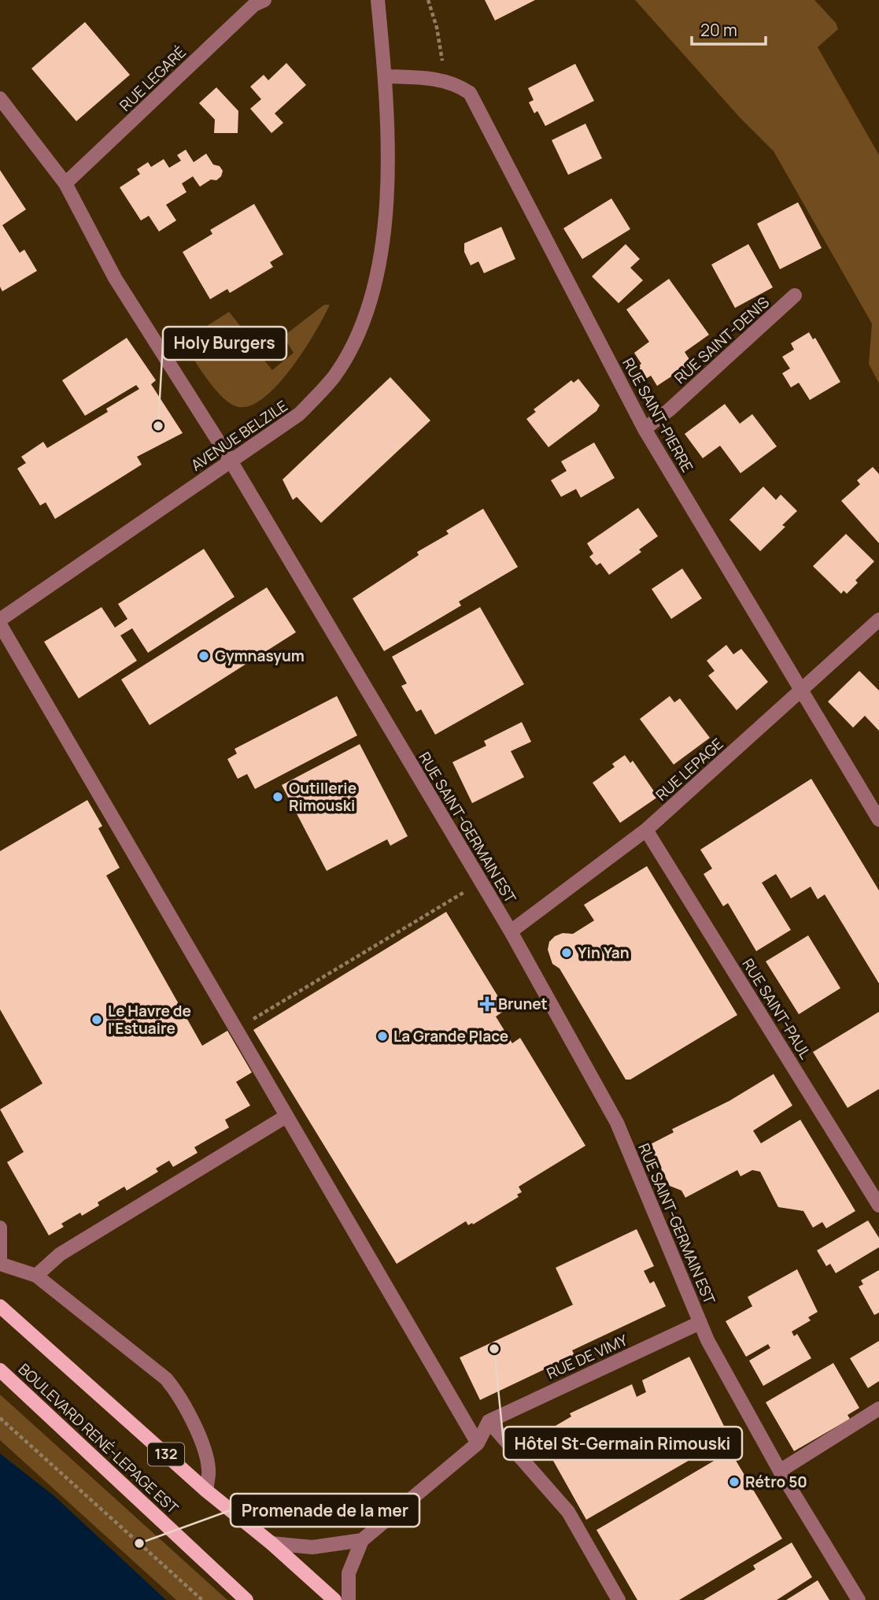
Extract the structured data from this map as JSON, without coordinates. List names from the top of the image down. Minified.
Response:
{"streets":{"main road":["BOULEVARD RENÉ-LEPAGE EST","132"],"street":["RUE LEGARÉ","RUE SAINT-DENIS","RUE SAINT-PIERRE","AVENUE BELZILE","RUE LEPAGE","RUE SAINT-GERMAIN EST","RUE SAINT-PAUL","RUE DE VIMY"]},"crossings":[["RUE LEGARÉ","RUE SAINT-GERMAIN EST"],["RUE SAINT-DENIS","RUE SAINT-PIERRE"],["RUE SAINT-PIERRE","AVENUE BELZILE"],["RUE SAINT-PIERRE","RUE LEPAGE"],["AVENUE BELZILE","RUE SAINT-GERMAIN EST"],["RUE LEPAGE","RUE SAINT-GERMAIN EST"],["RUE LEPAGE","RUE SAINT-PAUL"],["RUE SAINT-GERMAIN EST","RUE DE VIMY"]],"places":{"other":["Holy Burgers","Gymnasyum","Outillerie Rimouski","Yin Yan","Le Havre de l'Estuaire","La Grande Place","Hôtel St-Germain Rimouski","Rétro 50","Promenade de la mer"],"health":["Brunet"]},"scale_bar":"20 m"}
